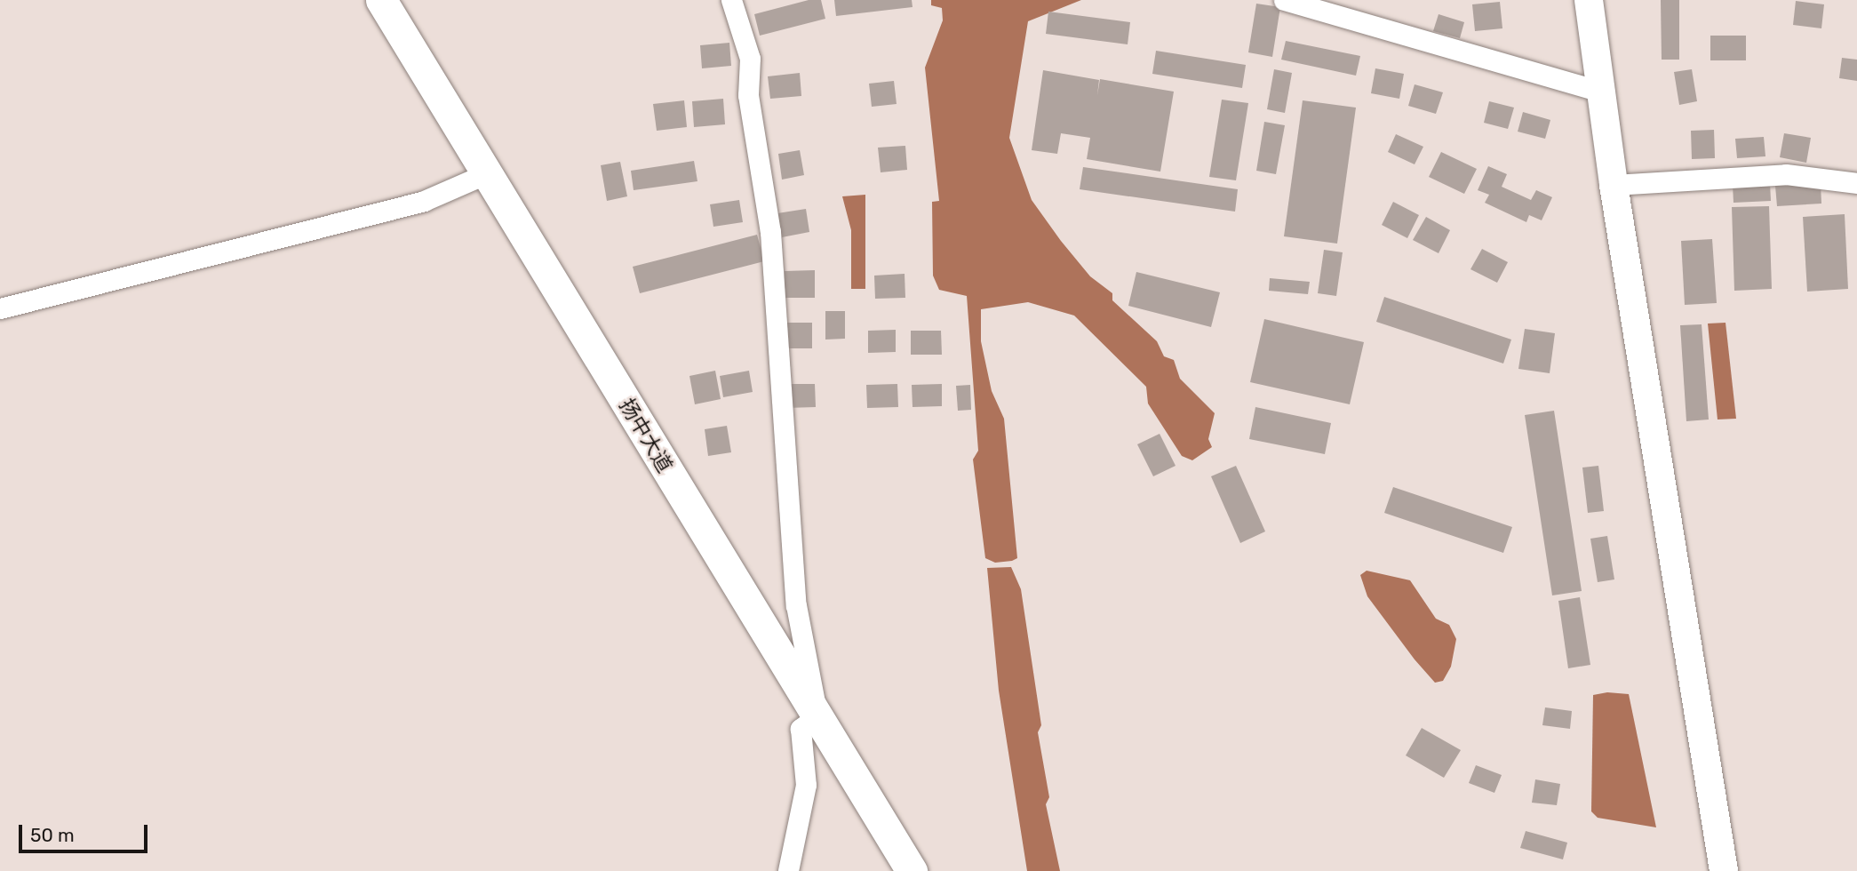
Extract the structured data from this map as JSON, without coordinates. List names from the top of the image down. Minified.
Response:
{"streets":{"main road":["扬中大道"]},"scale_bar":"50 m"}
